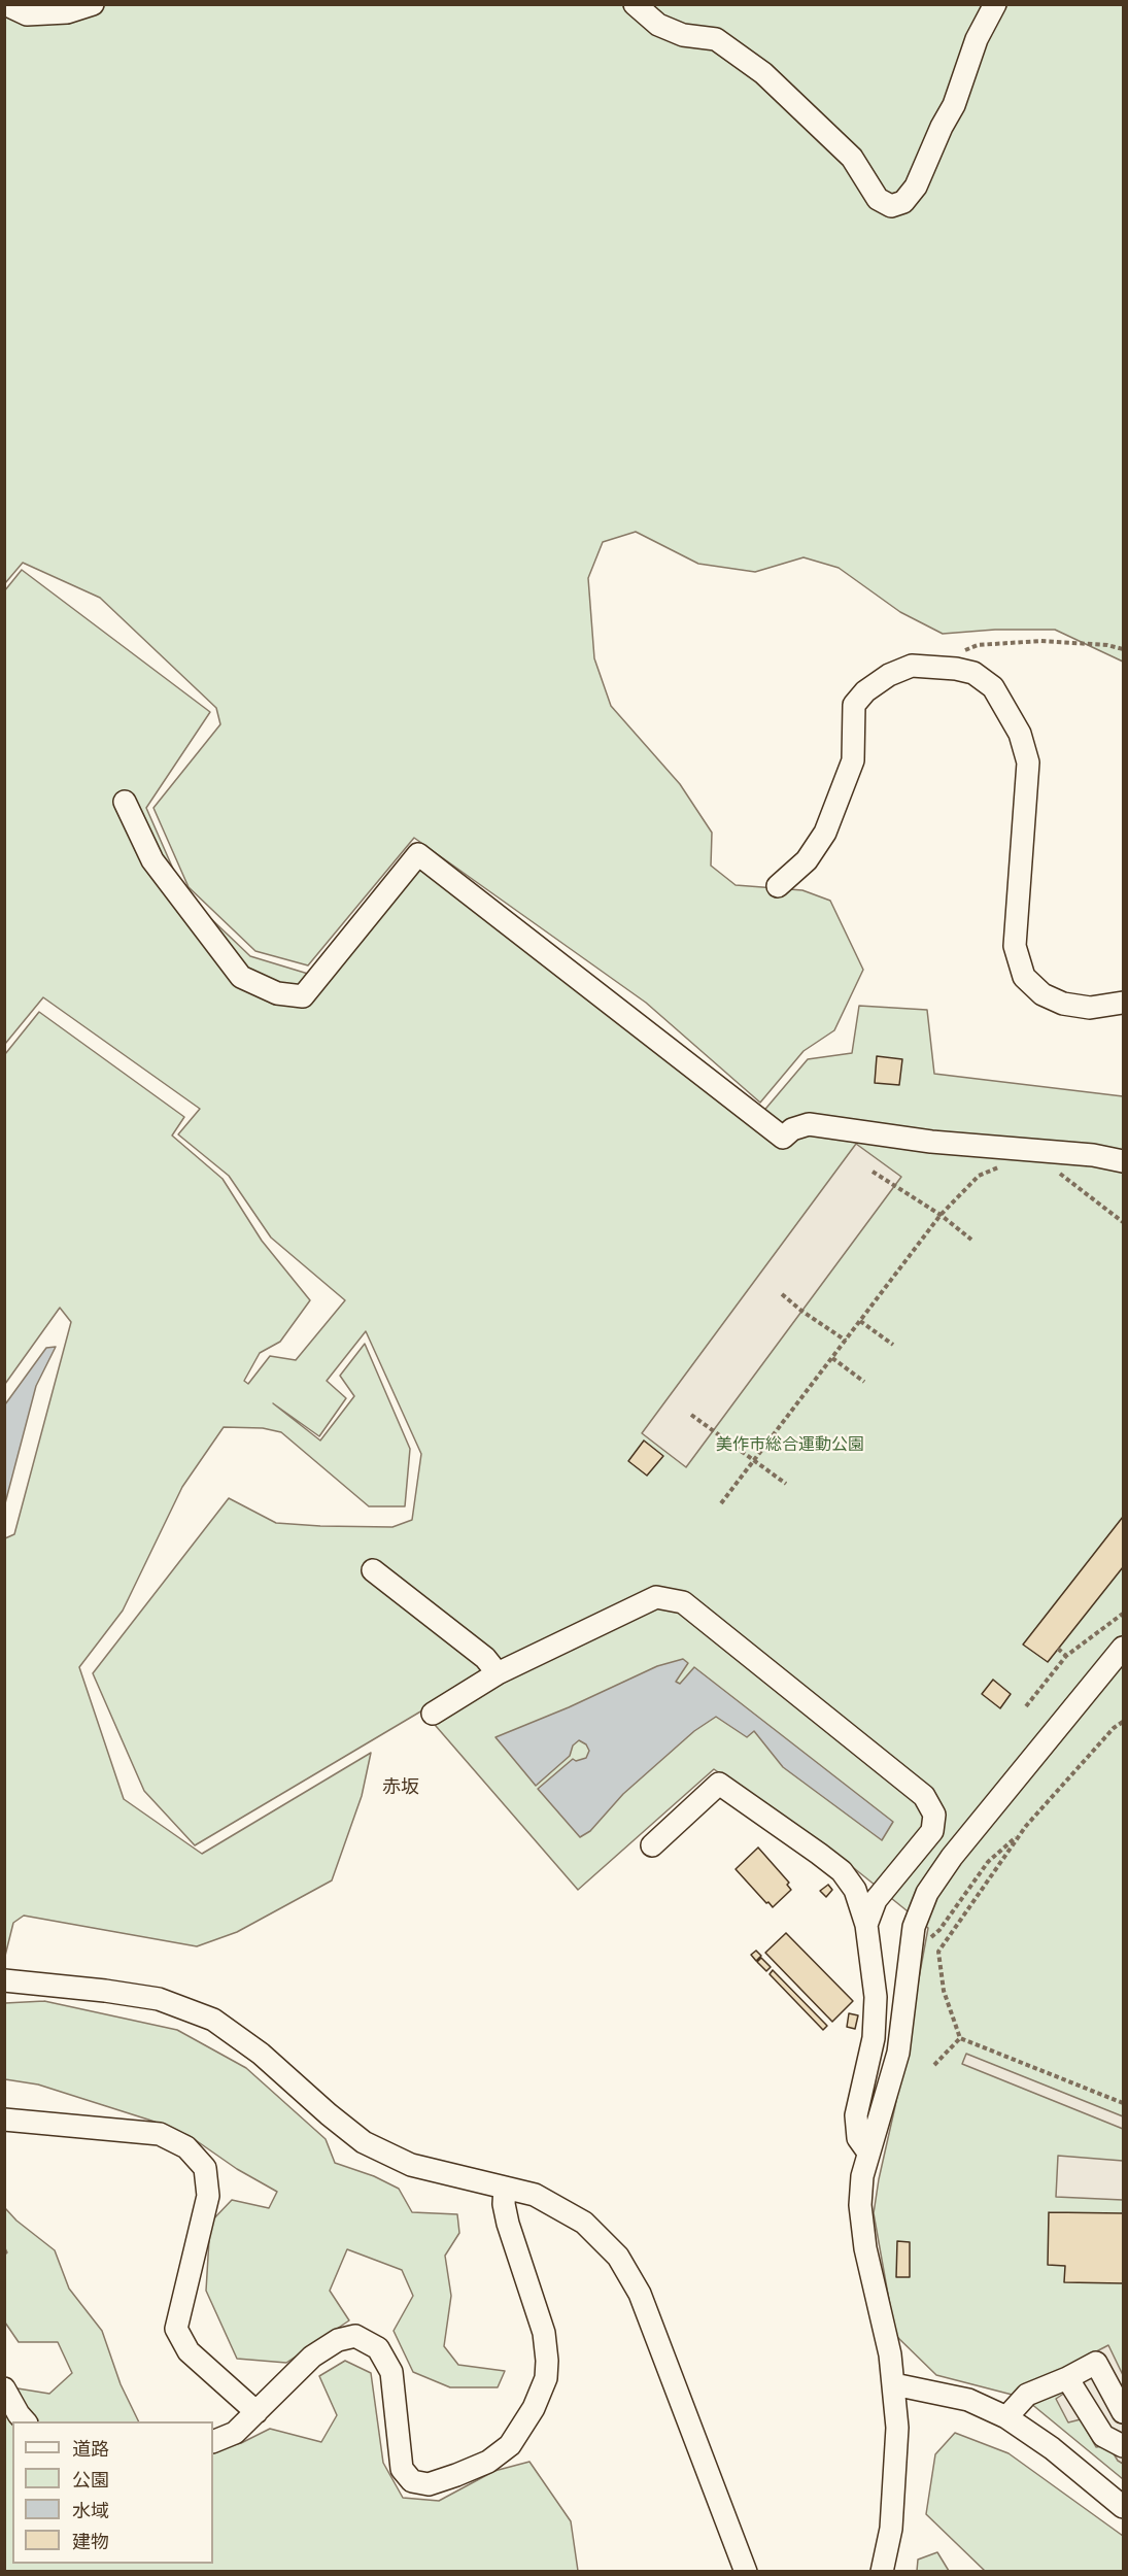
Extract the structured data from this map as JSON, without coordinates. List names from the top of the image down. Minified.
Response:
{"districts":["赤坂"],"parks":["美作市総合運動公園"],"legend":["道路","公園","水域","建物"]}
